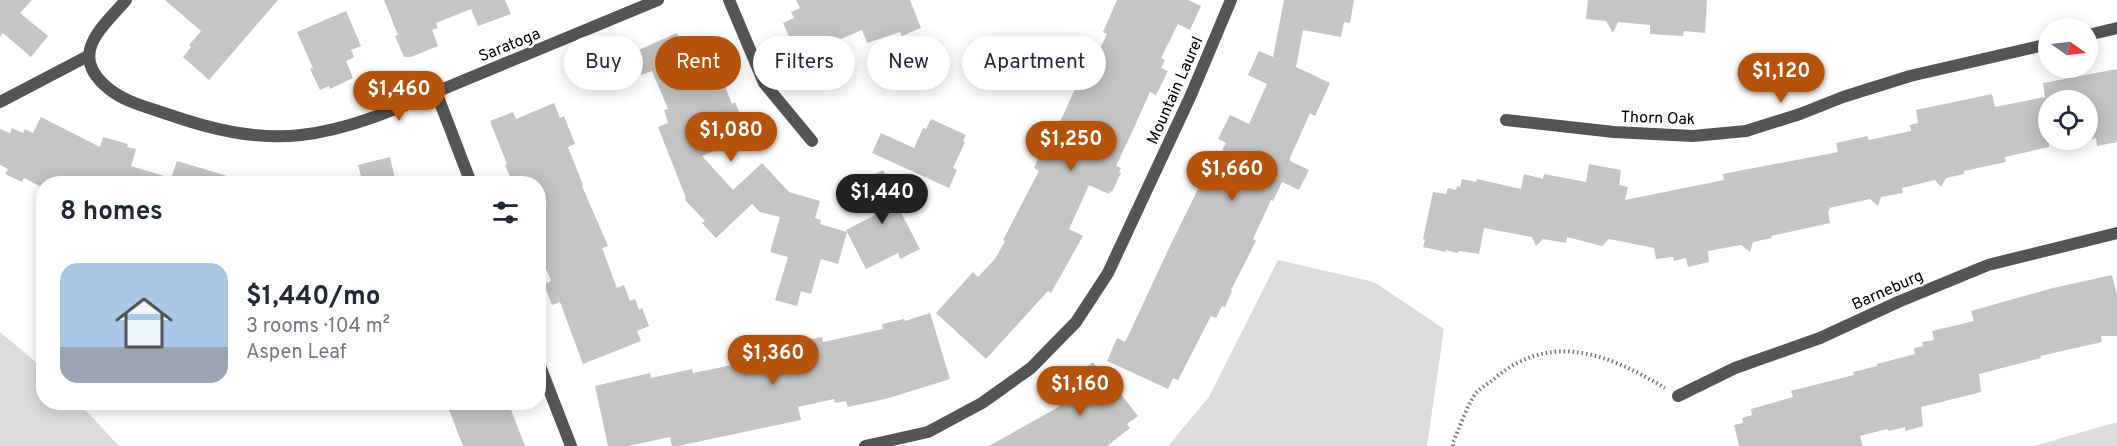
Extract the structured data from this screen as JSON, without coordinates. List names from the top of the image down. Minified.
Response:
{"streets":{"street":["Saratoga","Mountain Laurel","Thorn Oak","Barneburg"]},"north":"right","page":{"chip":["Buy","Rent","Filters","New","Apartment"],"price":["$1,120","$1,460","$1,080","$1,250","$1,660","$1,440","$1,360","$1,160"],"heading":"8 homes","list":[{"name":"$1,440/mo","note":"3 rooms · 104 m² · Aspen Leaf"}]}}
